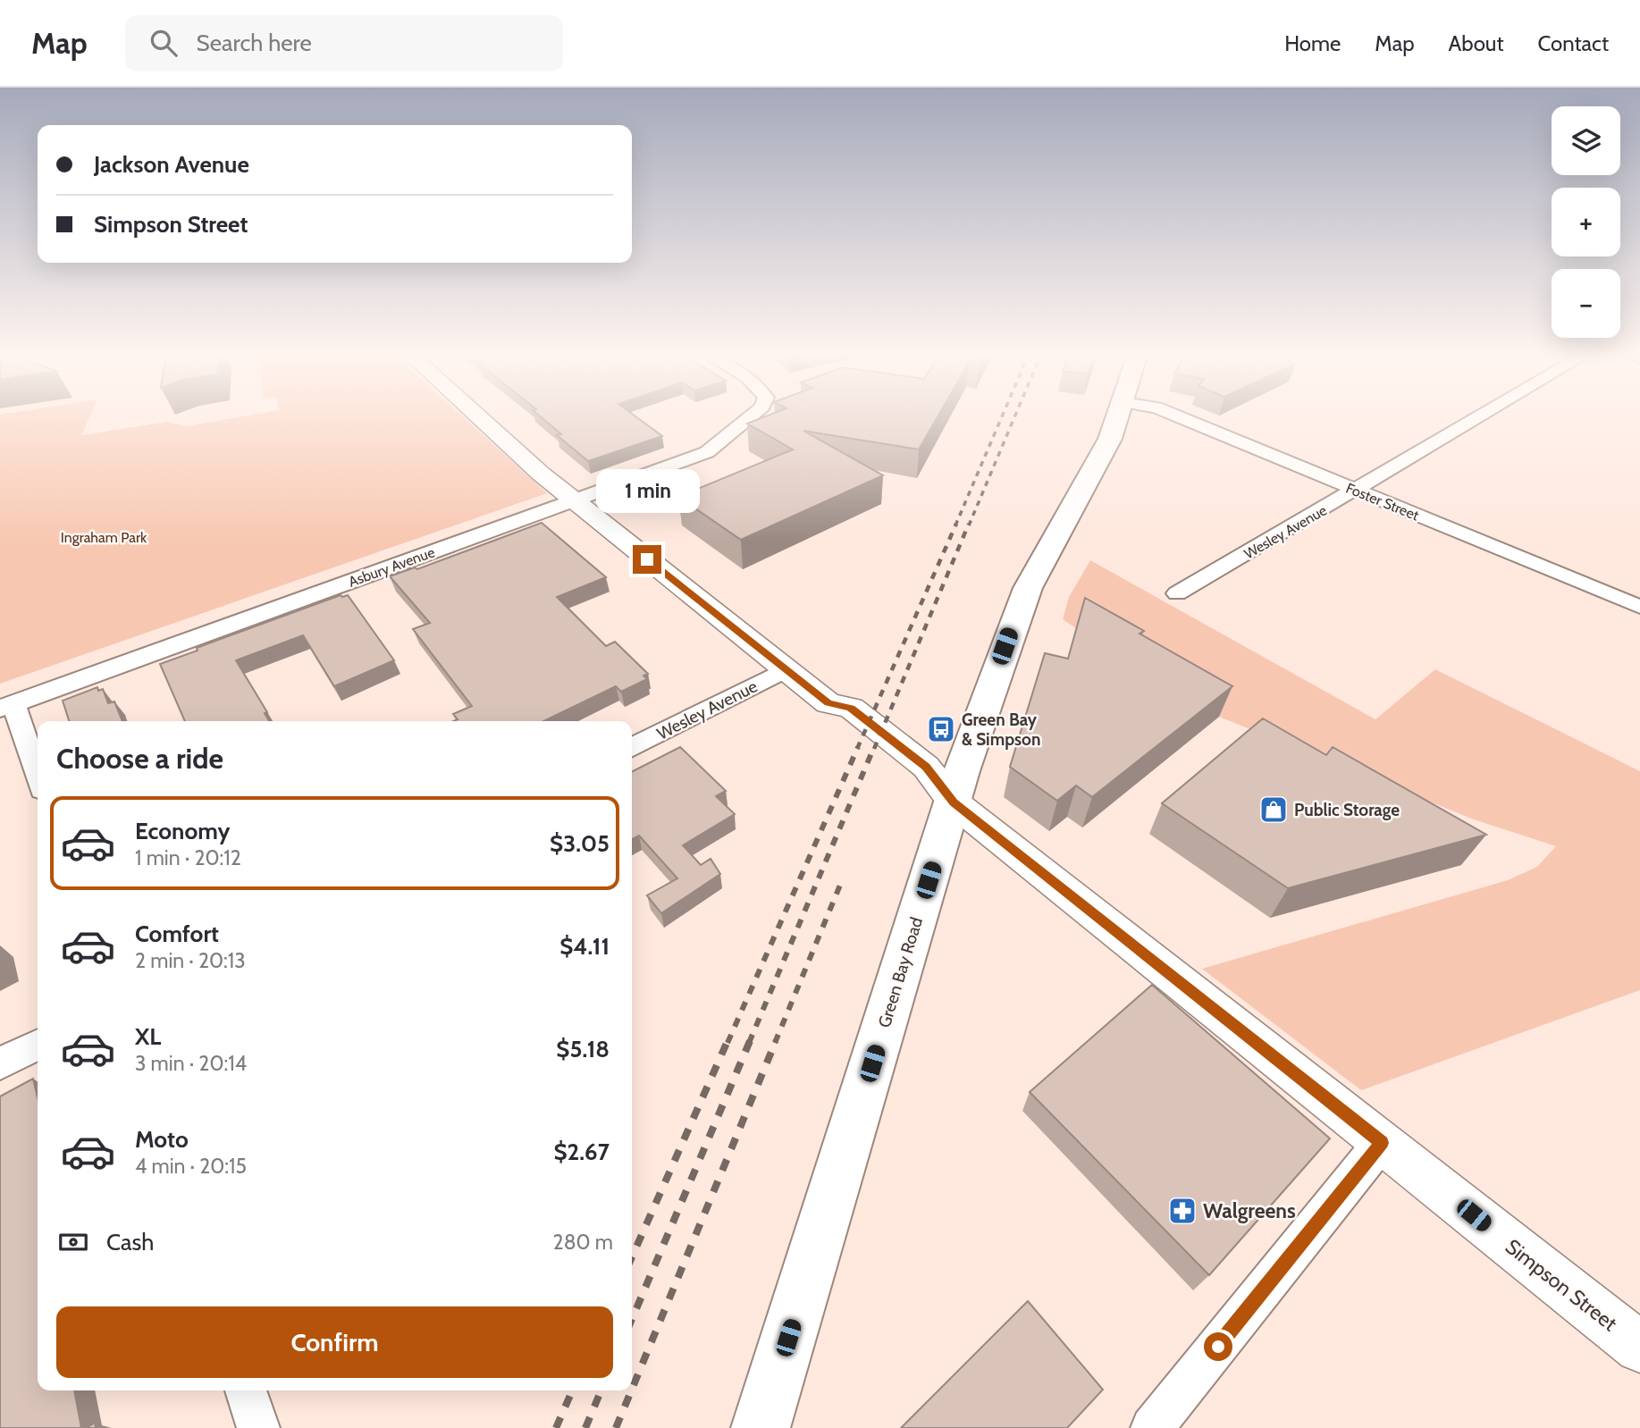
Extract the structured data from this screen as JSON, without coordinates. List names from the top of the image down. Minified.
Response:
{"streets":{"main road":["Green Bay Road"],"street":["Foster Street","Wesley Avenue","Asbury Avenue","Simpson Street"]},"crossings":[["Foster Street","Wesley Avenue"],["Wesley Avenue","Simpson Street"],["Asbury Avenue","Simpson Street"],["Green Bay Road","Simpson Street"]],"parks":["Ingraham Park"],"places":{"bus stop":["Green Bay & Simpson"],"shop":["Public Storage"],"pharmacy":["Walgreens"]},"page":{"header":"Map","search":"Search here","nav":["Home","Map","About","Contact"],"map_buttons":["+","−"],"banner":["Jackson Avenue","Simpson Street"],"bubble":"1 min","heading":"Choose a ride","list":[{"name":"Economy","note":"1 min · 20:12","value":"$3.05"},{"name":"Comfort","note":"2 min · 20:13","value":"$4.11"},{"name":"XL","note":"3 min · 20:14","value":"$5.18"},{"name":"Moto","note":"4 min · 20:15","value":"$2.67"}],"pay":["Cash","280 m"],"buttons":"Confirm"}}
